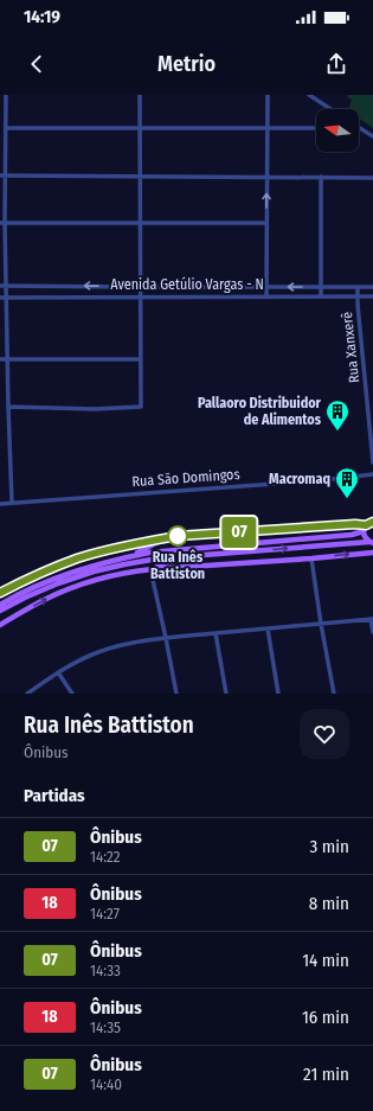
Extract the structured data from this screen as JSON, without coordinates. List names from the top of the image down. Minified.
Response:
{"streets":{"street":["Avenida Getúlio Vargas - N","Rua Xanxerê","Rua São Domingos"]},"crossings":[["Avenida Getúlio Vargas - N","Rua Xanxerê"]],"places":{"building":["Pallaoro Distribuidor de Alimentos","Macromaq"],"other":["Rua Inês Battiston"]},"lines":["bus line 07"],"north":"left","page":{"status":"14:19","header":"Metrio","on_map":"07","heading":[["Rua Inês Battiston","Ônibus"],"Partidas"],"list":[{"mark":"07","name":"Ônibus","note":"14:22","value":"3 min"},{"mark":"18","name":"Ônibus","note":"14:27","value":"8 min"},{"mark":"07","name":"Ônibus","note":"14:33","value":"14 min"},{"mark":"18","name":"Ônibus","note":"14:35","value":"16 min"},{"mark":"07","name":"Ônibus","note":"14:40","value":"21 min"}]}}
